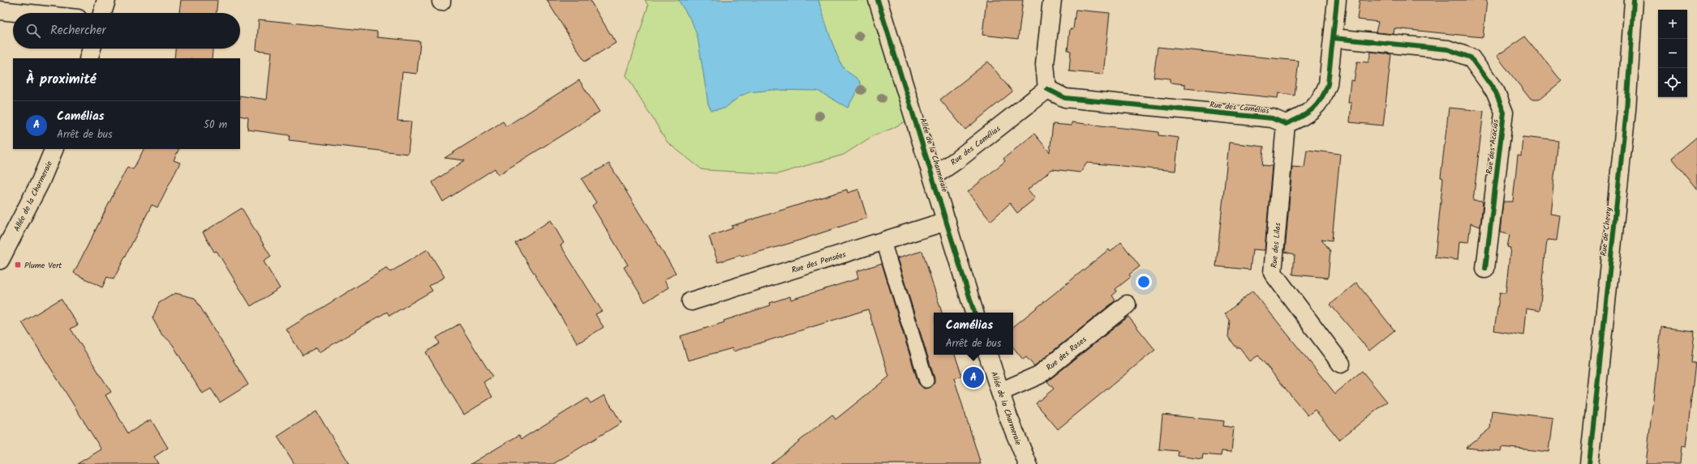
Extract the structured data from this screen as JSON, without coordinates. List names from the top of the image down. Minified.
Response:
{"streets":{"street":["Rue des Camélias","Rue des Acacias","Allée de la Charmeraie","Rue de Chevry","Rue des Lilas","Rue des Pensées","Rue des Roses"]},"crossings":[["Rue des Camélias","Allée de la Charmeraie"],["Rue des Camélias","Rue des Lilas"],["Allée de la Charmeraie","Rue des Pensées"],["Allée de la Charmeraie","Rue des Roses"]],"places":{"transit":["Plume Vert"]},"page":{"map_buttons":["+","−"],"search":"Rechercher","heading":"À proximité","list":[{"mark":"A","name":"Camélias","note":"Arrêt de bus","value":"50 m"}],"popup":["Camélias","Arrêt de bus"],"pins":"A"}}
